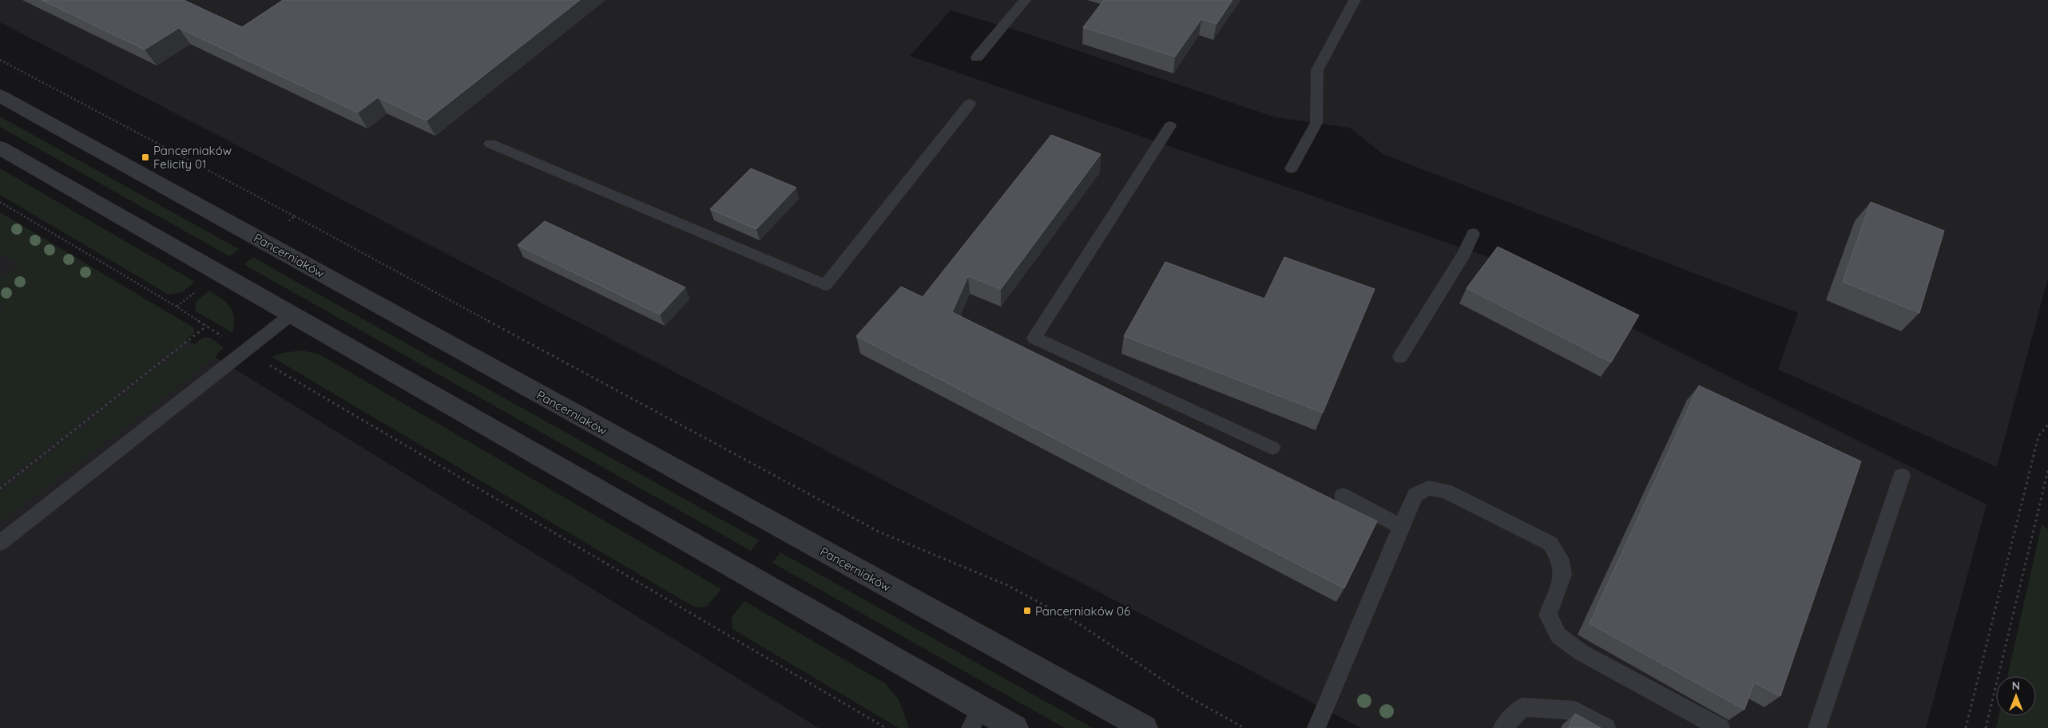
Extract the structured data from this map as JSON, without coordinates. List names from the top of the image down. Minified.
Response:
{"streets":{"street":["Pancerniaków"]},"places":{"transit":["Pancerniaków Felicity 01","Pancerniaków 06"]},"north":"top"}
